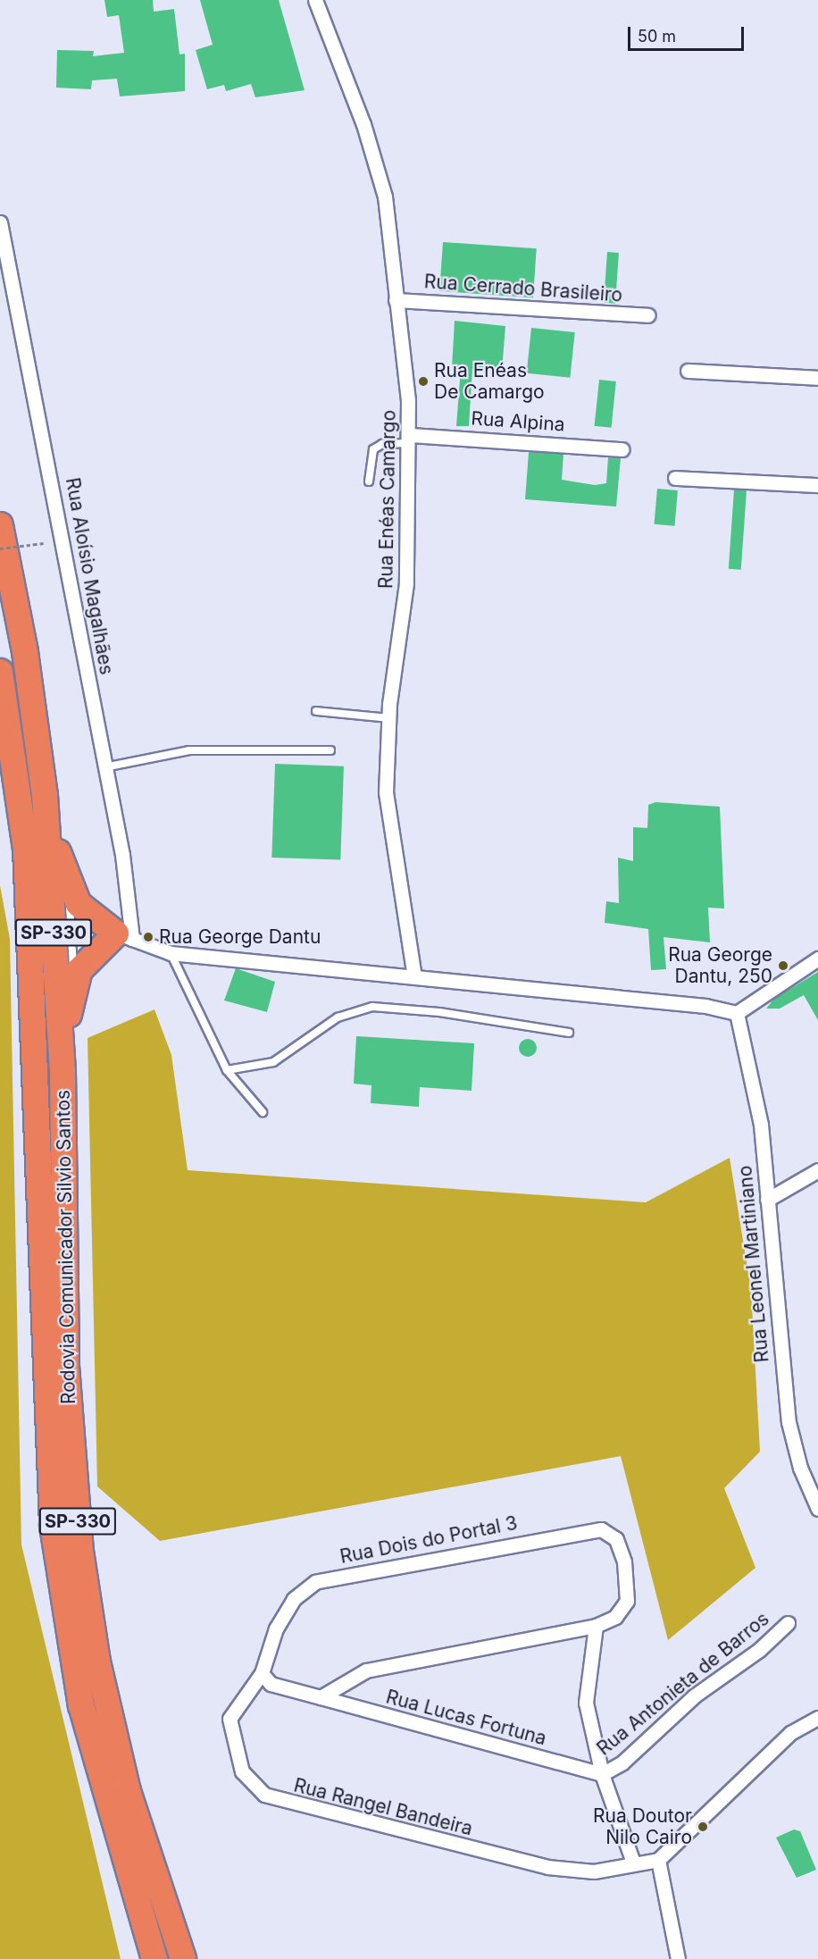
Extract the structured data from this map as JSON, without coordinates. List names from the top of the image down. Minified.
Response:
{"streets":{"highway":["SP-330","Rodovia Comunicador Silvio Santos"],"street":["Rua Cerrado Brasileiro","Rua Alpina","Rua Enéas Camargo","Rua Aloísio Magalhães","Rua Leonel Martiniano","Rua Dois do Portal 3","Rua Antonieta de Barros","Rua Lucas Fortuna","Rua Rangel Bandeira"]},"crossings":[["Rua Cerrado Brasileiro","Rua Enéas Camargo"],["Rua Alpina","Rua Enéas Camargo"],["Rua Dois do Portal 3","Rua Rangel Bandeira"],["Rua Antonieta de Barros","Rua Lucas Fortuna"]],"places":["Rua Enéas De Camargo","Rua George Dantu","Rua George Dantu, 250","Rua Doutor Nilo Cairo"],"scale_bar":"50 m"}
